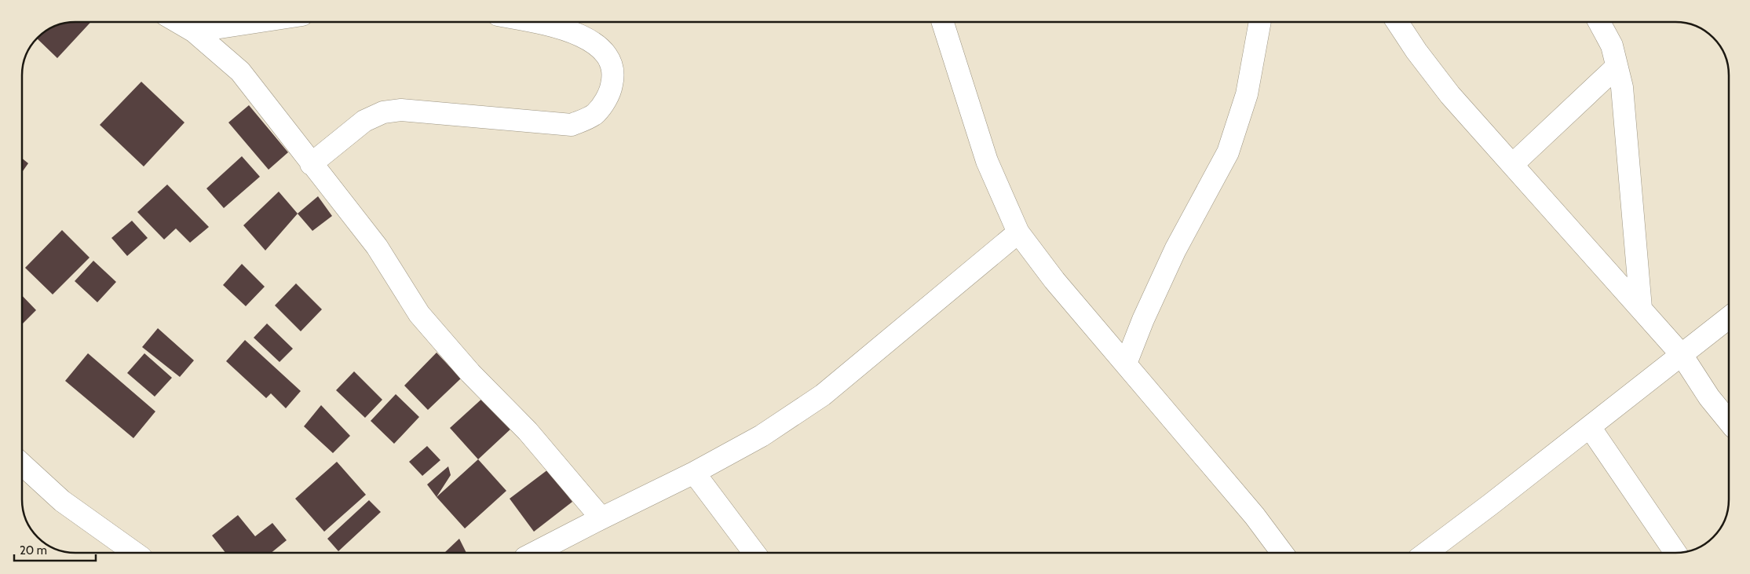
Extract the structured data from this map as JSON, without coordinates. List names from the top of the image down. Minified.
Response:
{"scale_bar":"20 m"}
